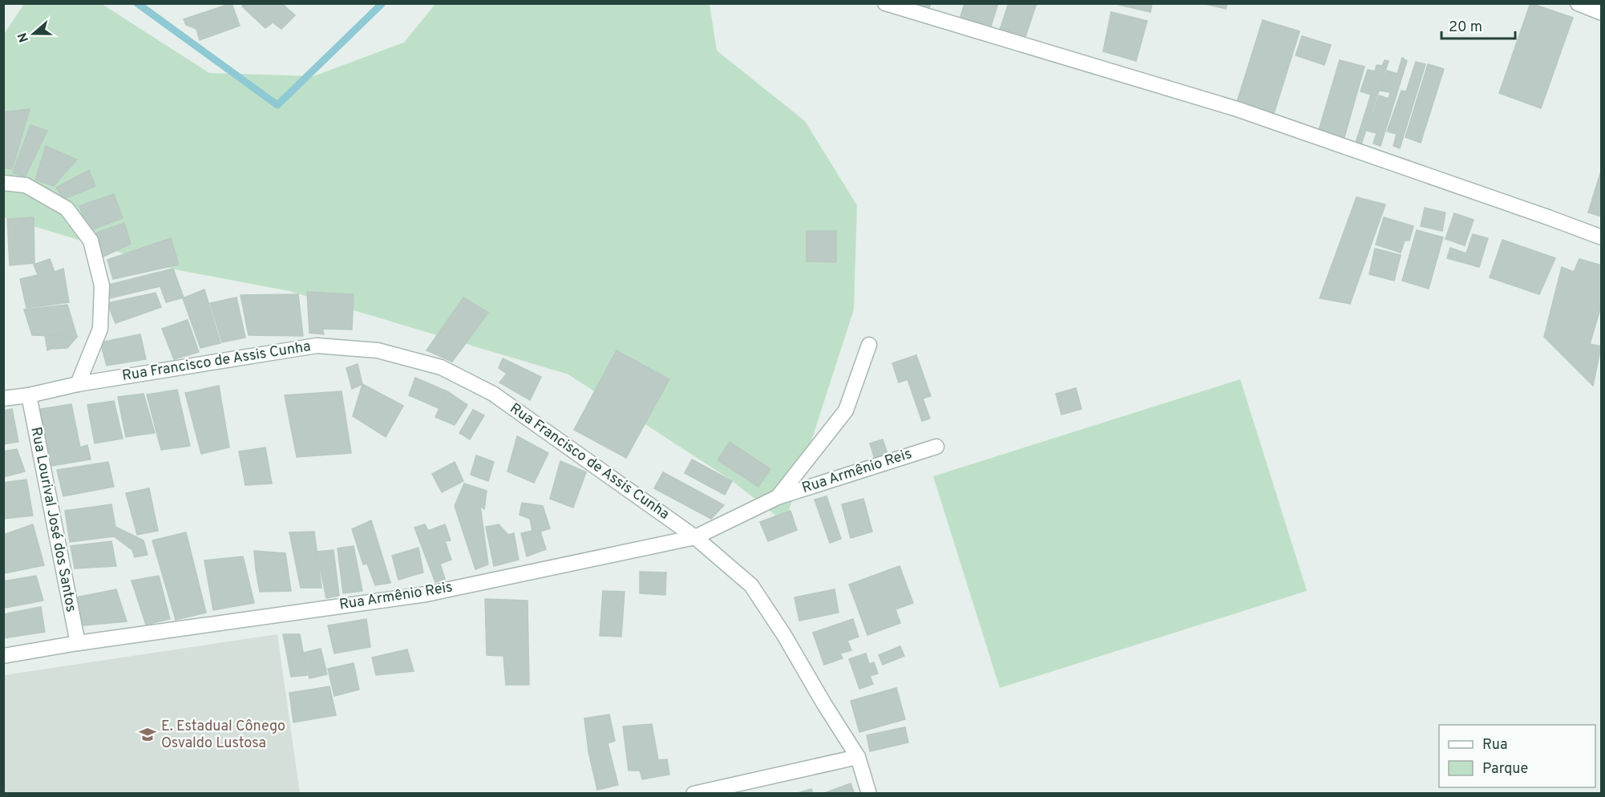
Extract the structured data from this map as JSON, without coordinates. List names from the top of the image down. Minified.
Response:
{"streets":{"street":["Rua Francisco de Assis Cunha","Rua Armênio Reis","Rua Lourival José dos Santos"]},"crossings":[["Rua Francisco de Assis Cunha","Rua Armênio Reis"],["Rua Francisco de Assis Cunha","Rua Lourival José dos Santos"],["Rua Armênio Reis","Rua Lourival José dos Santos"]],"places":{"school or university":["E. Estadual Cônego Osvaldo Lustosa"]},"legend":["Rua","Parque"],"scale_bar":"20 m","north":"left"}
